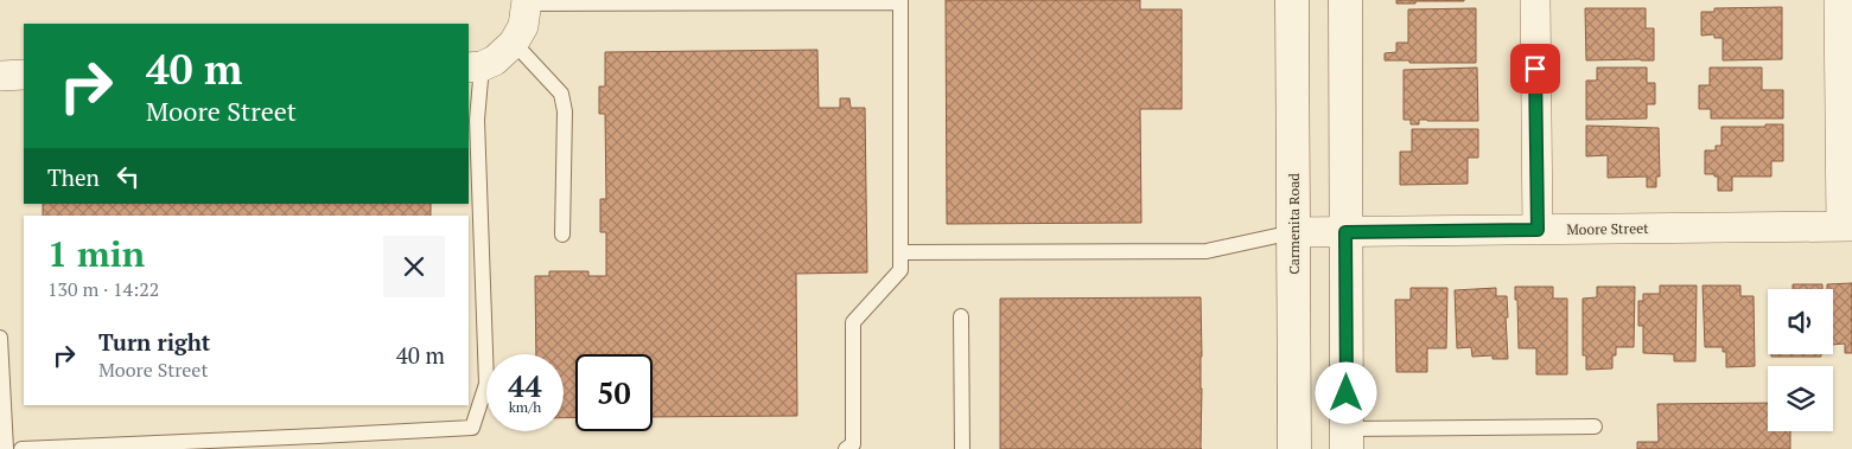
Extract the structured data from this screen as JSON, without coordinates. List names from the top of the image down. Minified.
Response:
{"streets":{"main road":["Carmenita Road"],"street":["Moore Street"]},"crossings":[["Carmenita Road","Moore Street"]],"page":{"turn":["40 m","Moore Street"],"then":"Then","heading":["1 min","130 m · 14:22"],"list":[{"name":"Turn right","note":"Moore Street","value":"40 m"}],"speed":"44 km/h","limit":"50"}}
